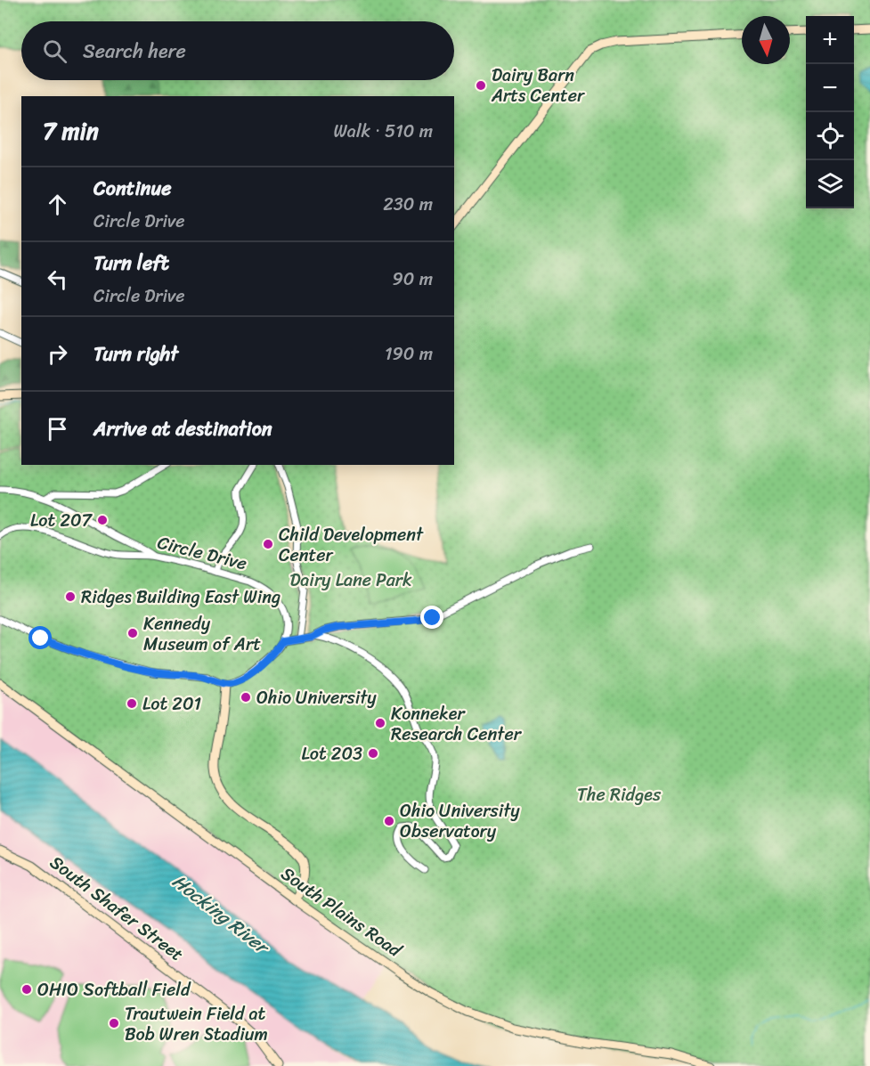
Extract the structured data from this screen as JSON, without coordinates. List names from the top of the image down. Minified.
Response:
{"streets":{"street":["Circle Drive","South Shafer Street","South Plains Road"]},"water":["Hocking River"],"parks":["Dairy Lane Park","The Ridges"],"places":["Dairy Barn Arts Center","Lot 207","Child Development Center","Ridges Building East Wing","Kennedy Museum of Art","Ohio University","Lot 201","Konneker Research Center","Lot 203","Ohio University Observatory","OHIO Softball Field","Trautwein Field at Bob Wren Stadium"],"north":"bottom","page":{"map_buttons":["+","−"],"search":"Search here","heading":["7 min","Walk · 510 m"],"list":[["Continue","Circle Drive","230 m"],["Turn left","Circle Drive","90 m"],["Turn right","190 m"],"Arrive at destination"]}}
